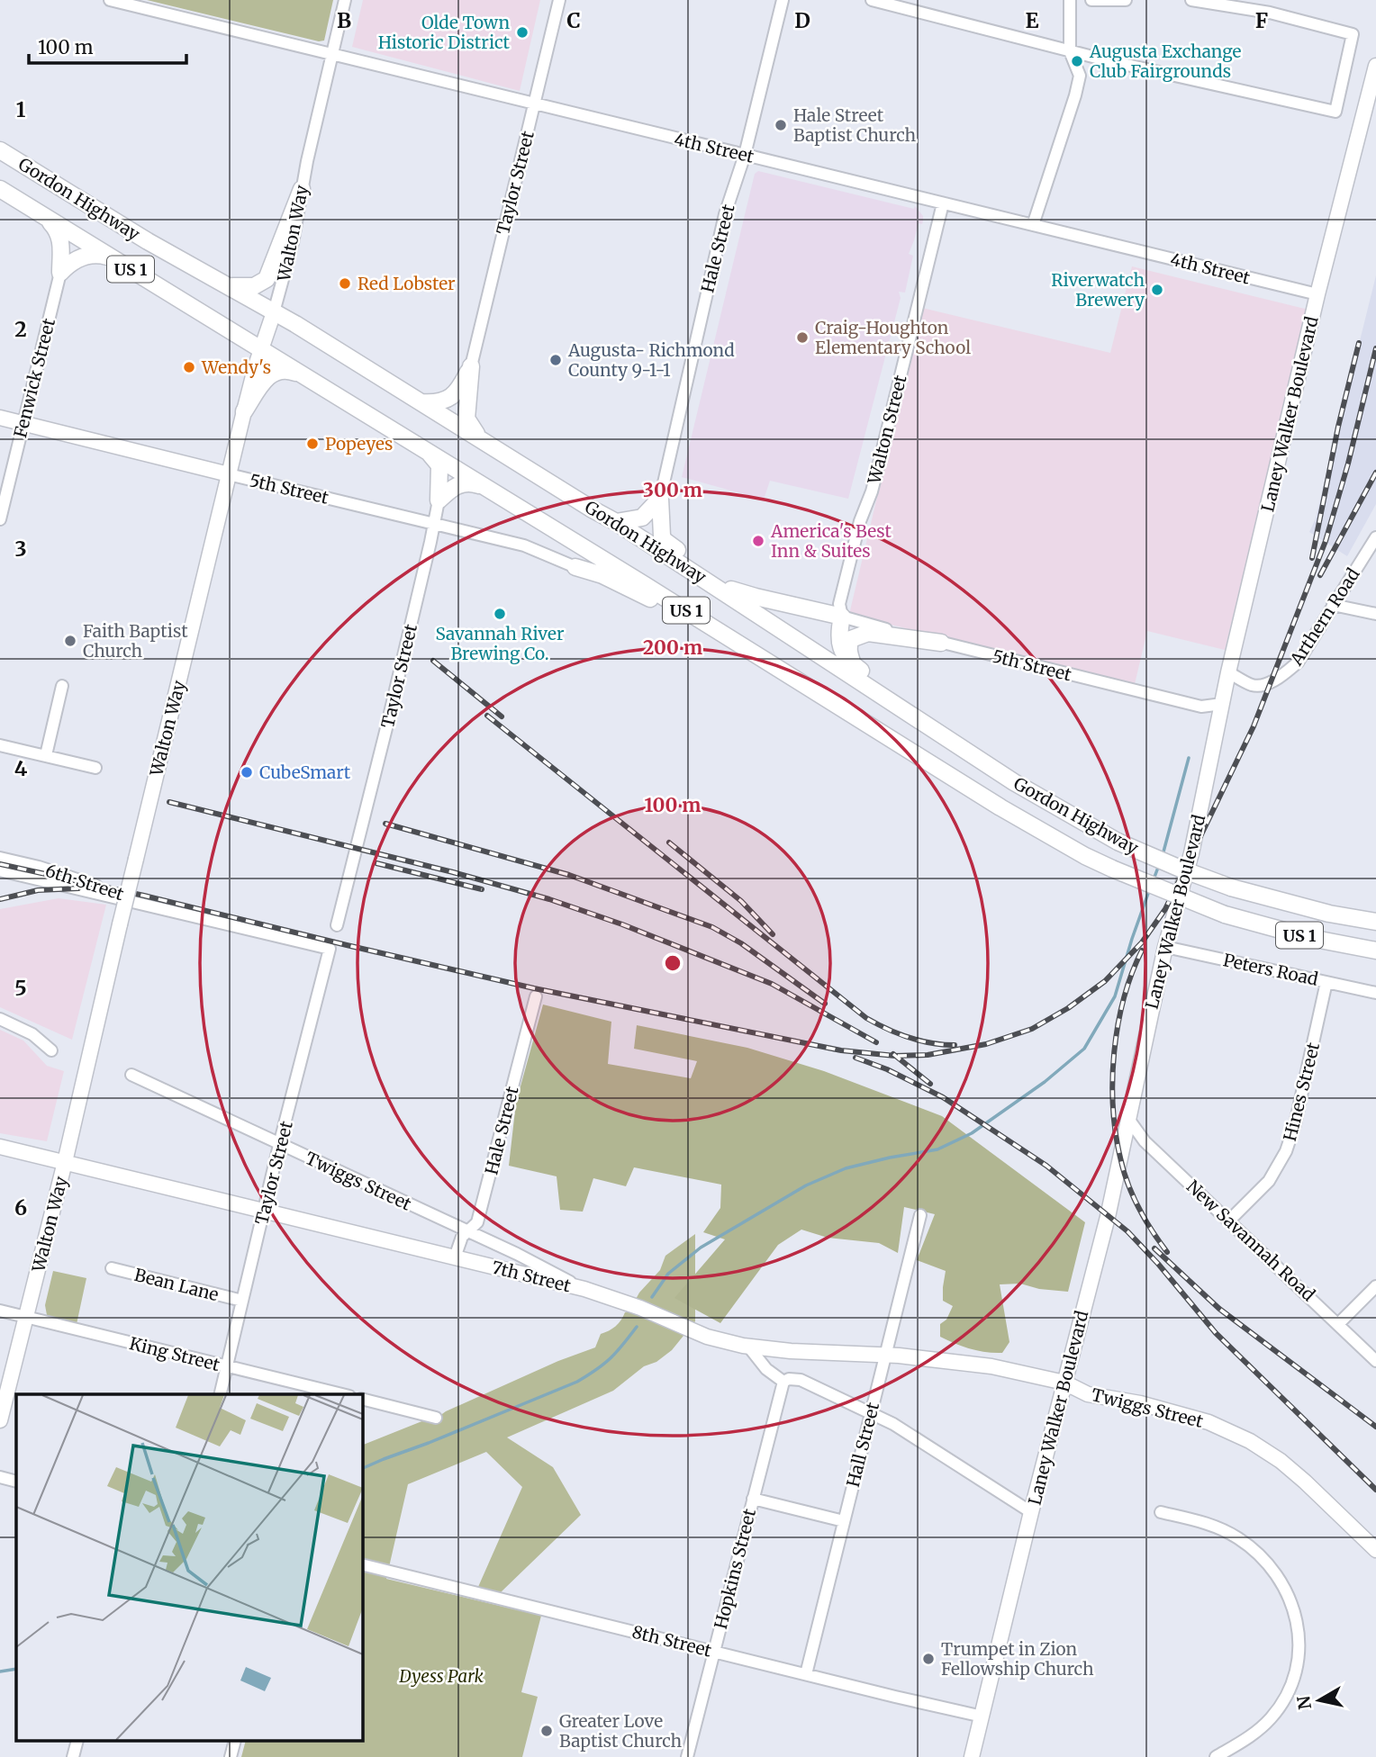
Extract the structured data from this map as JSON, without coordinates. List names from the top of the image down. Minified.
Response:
{"streets":{"highway":["Gordon Highway","US 1"],"main road":["Walton Way","Laney Walker Boulevard","5th Street","Twiggs Street","7th Street"],"street":["4th Street","Taylor Street","Hale Street","Fenwick Street","Walton Street","Arthern Road","6th Street","Peters Road","Hines Street","New Savannah Road","Bean Lane","King Street","Hall Street","Hopkins Street","8th Street"]},"crossings":[["4th Street","Taylor Street"],["4th Street","Walton Way"],["4th Street","Hale Street"],["4th Street","Laney Walker Boulevard"],["4th Street","Walton Street"],["Taylor Street","5th Street"],["Taylor Street","6th Street"],["Taylor Street","Twiggs Street"],["Taylor Street","7th Street"],["Taylor Street","Bean Lane"],["Taylor Street","King Street"],["Gordon Highway","Walton Way"],["Walton Way","5th Street"],["Walton Way","7th Street"],["Walton Way","King Street"],["Hale Street","Twiggs Street"],["Hale Street","7th Street"],["Fenwick Street","5th Street"],["Laney Walker Boulevard","5th Street"],["Laney Walker Boulevard","Arthern Road"],["Laney Walker Boulevard","Peters Road"],["Laney Walker Boulevard","Twiggs Street"],["Laney Walker Boulevard","New Savannah Road"],["Laney Walker Boulevard","7th Street"],["Laney Walker Boulevard","8th Street"],["Walton Street","5th Street"],["Peters Road","Hines Street"],["Hines Street","New Savannah Road"],["Twiggs Street","7th Street"],["7th Street","Hall Street"],["Hall Street","8th Street"],["Hopkins Street","8th Street"]],"parks":["Dyess Park"],"places":["Olde Town Historic District","Augusta Exchange Club Fairgrounds","Hale Street Baptist Church","Red Lobster","Riverwatch Brewery","Craig-Houghton Elementary School","Augusta- Richmond County 9-1-1","Wendy's","Popeyes","America's Best Inn & Suites","Savannah River Brewing Co.","Faith Baptist Church","CubeSmart","Trumpet in Zion Fellowship Church","Greater Love Baptist Church"],"scale_bar":"100 m","north":"left","grid":{"columns":["B","C","D","E","F"],"rows":["1","2","3","4","5","6"]},"rings":["300 m","200 m","100 m"]}
